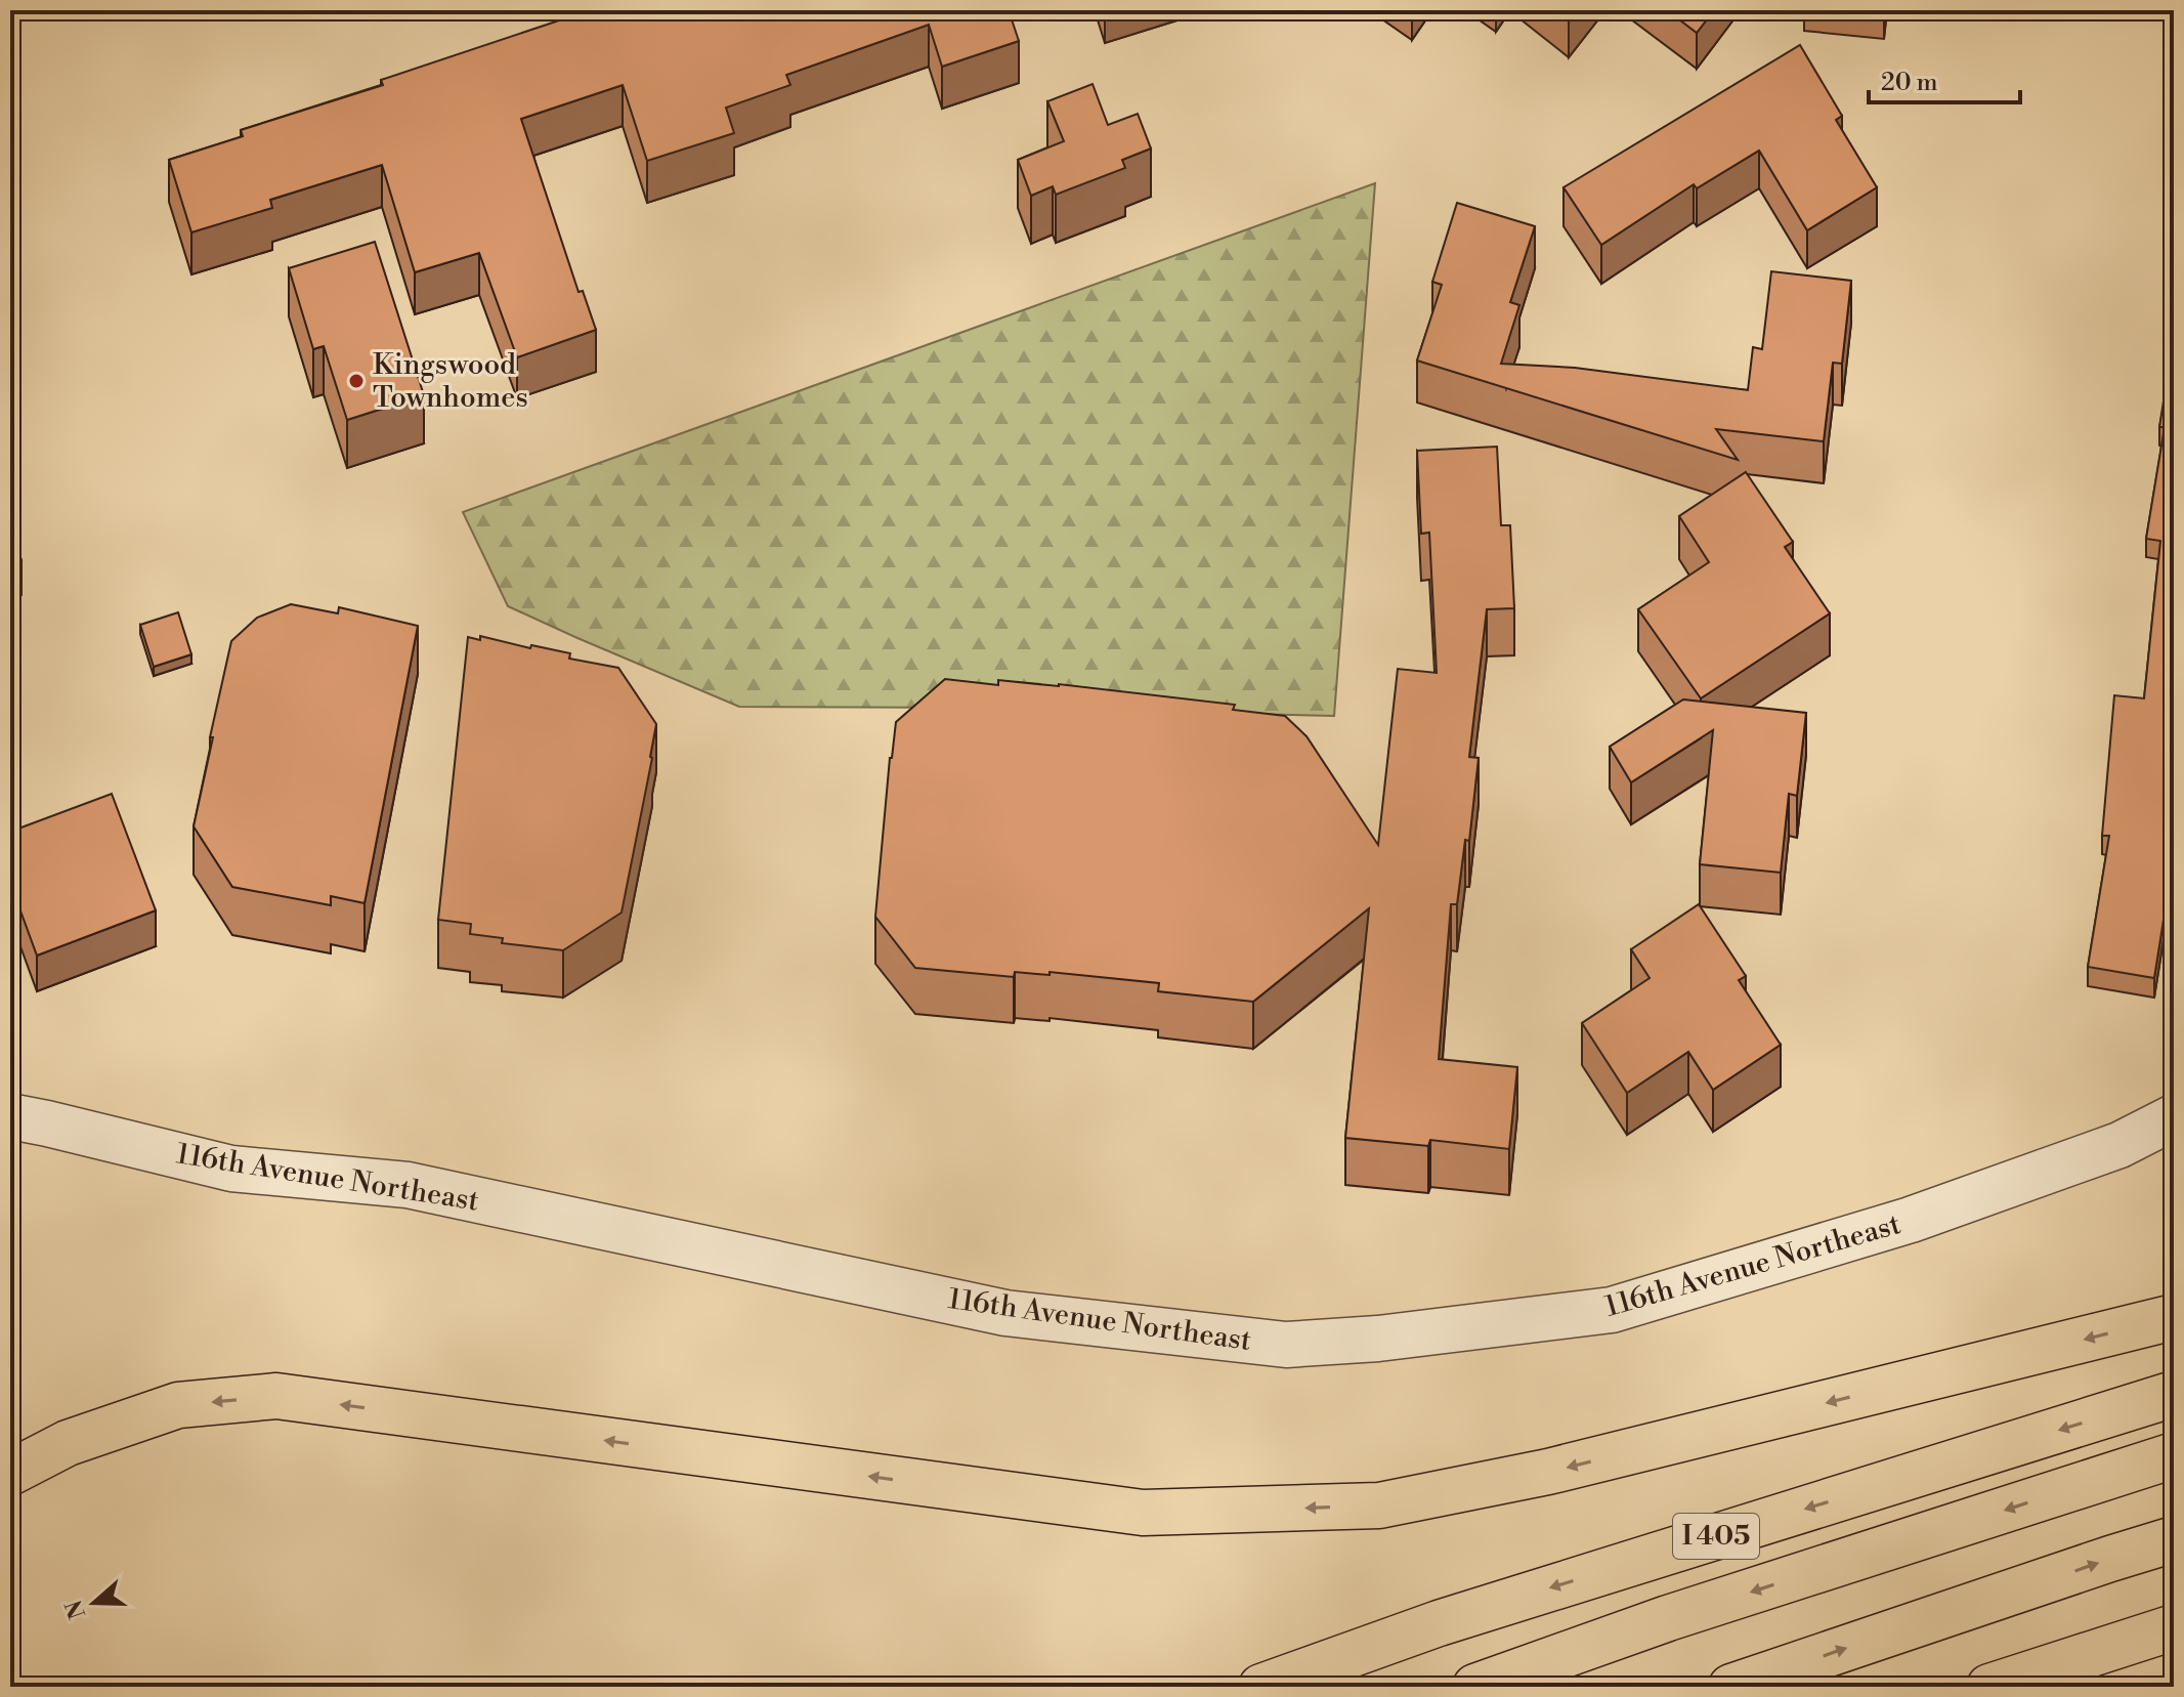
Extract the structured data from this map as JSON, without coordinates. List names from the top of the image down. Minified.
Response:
{"streets":{"highway":["I 405"],"street":["116th Avenue Northeast"]},"places":["Kingswood Townhomes"],"scale_bar":"20 m","north":"left"}
